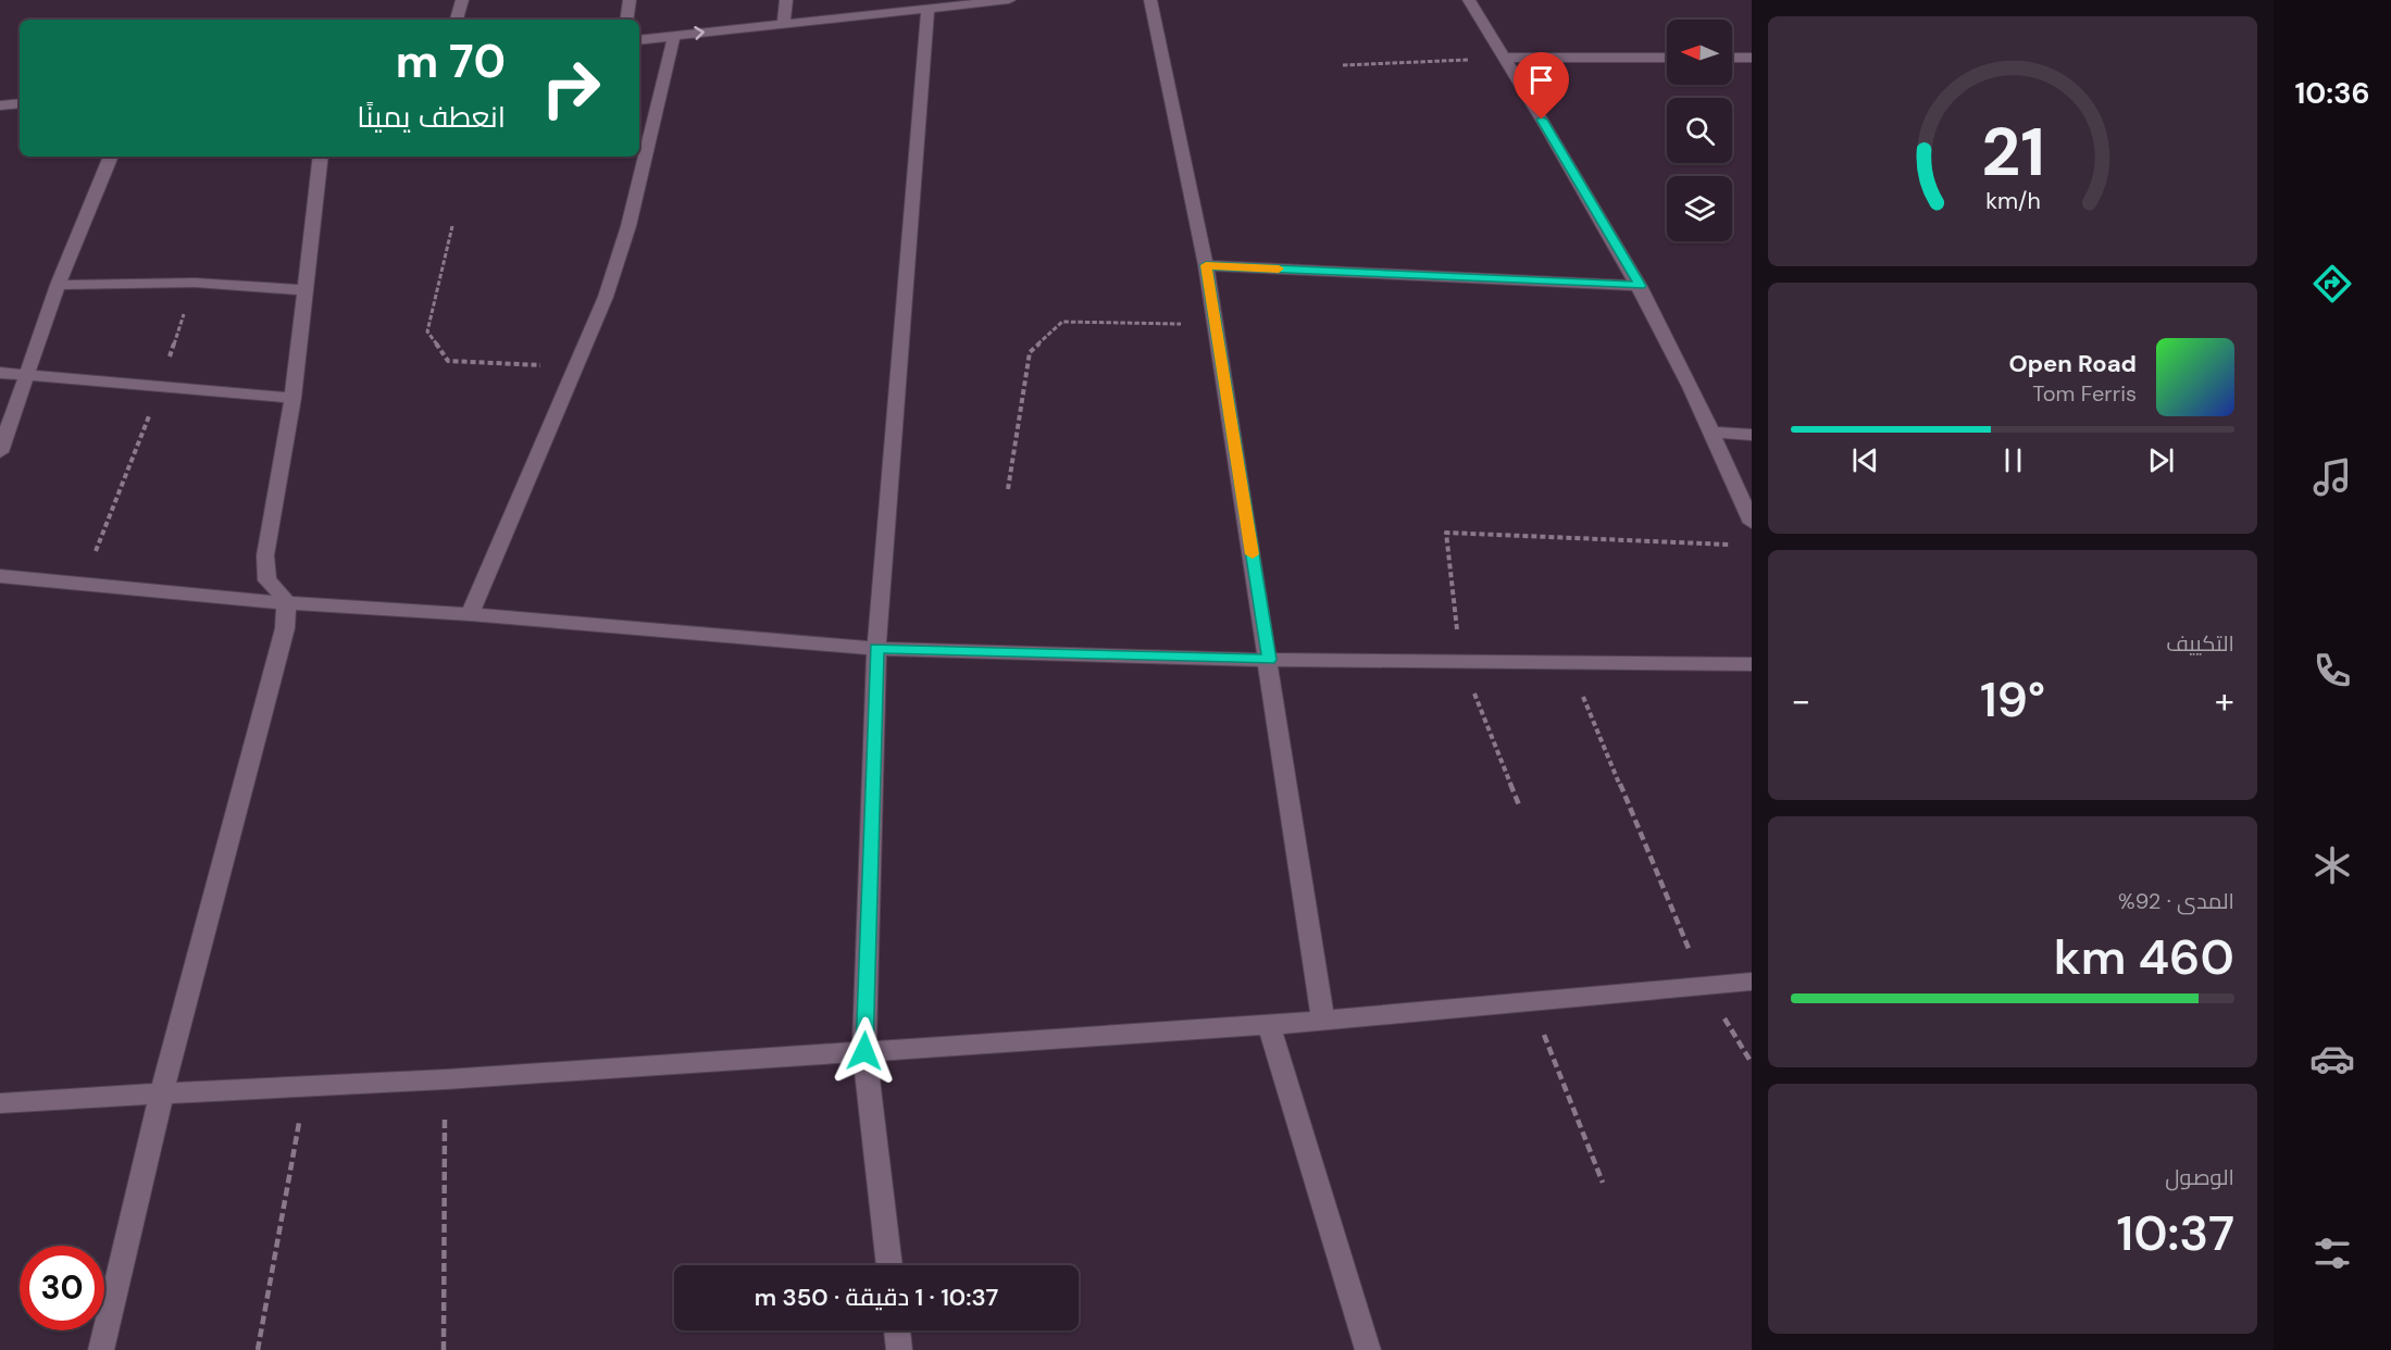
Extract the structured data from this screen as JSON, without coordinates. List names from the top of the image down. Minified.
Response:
{"north":"left","page":{"tabs":"10:36","turn":["70 m","انعطف يمينًا"],"song":["Open Road","Tom Ferris"],"tile":["التكييف",["المدى · 92%","460 km"],["الوصول","10:37"]],"heat":["−","19°","+"],"limit":"30","trip":"10:37 · 1 دقيقة · 350 m","gauge":["21","km/h"]}}
